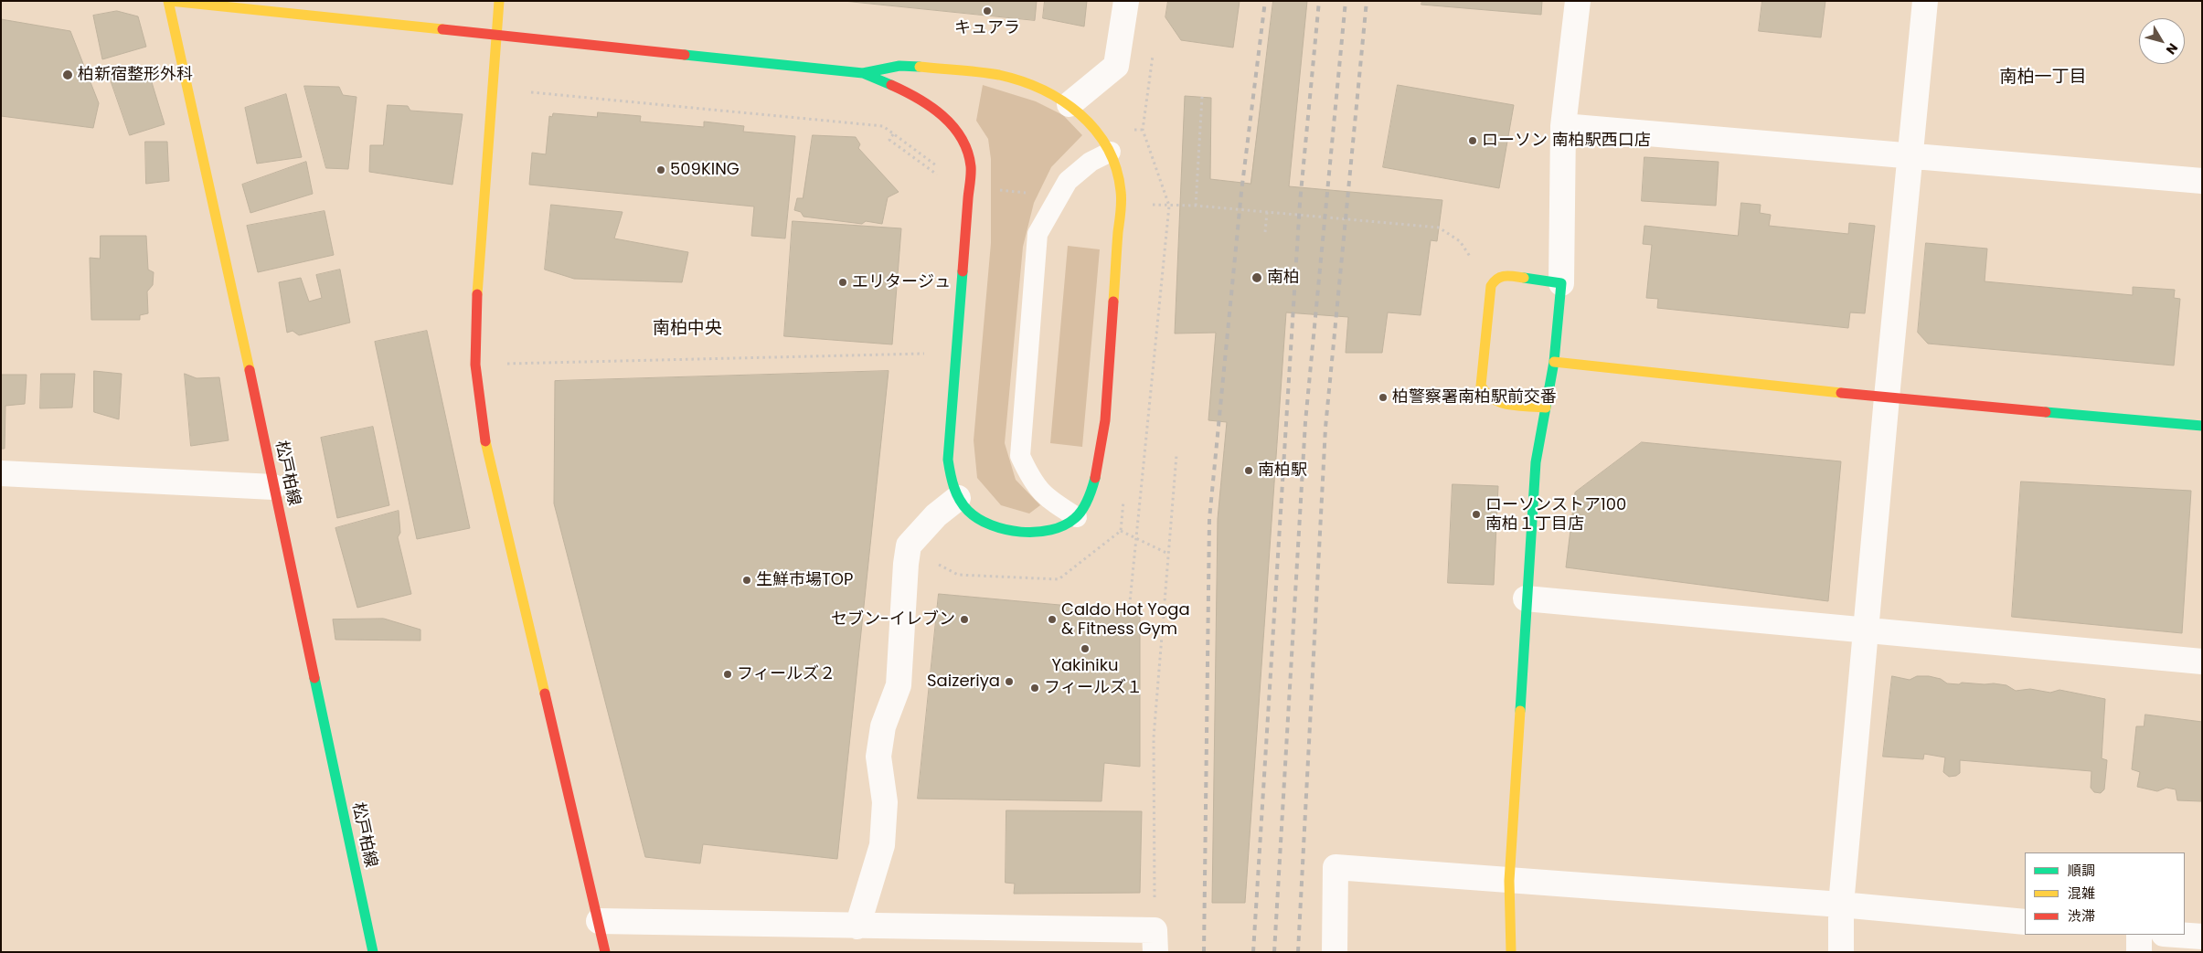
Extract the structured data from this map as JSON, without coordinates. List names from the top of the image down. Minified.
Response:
{"streets":{"street":["松戸柏線"]},"districts":["南柏一丁目","南柏中央"],"places":["キュアラ","柏新宿整形外科","ローソン 南柏駅西口店","509KING","南柏","エリタージュ","柏警察署南柏駅前交番","南柏駅","ローソンストア100 南柏１丁目店","生鮮市場TOP","セブン-イレブン","Caldo Hot Yoga & Fitness Gym","Yakiniku","フィールズ２","Saizeriya","フィールズ１"],"legend":["順調","混雑","渋滞"],"north":"bottom right"}
